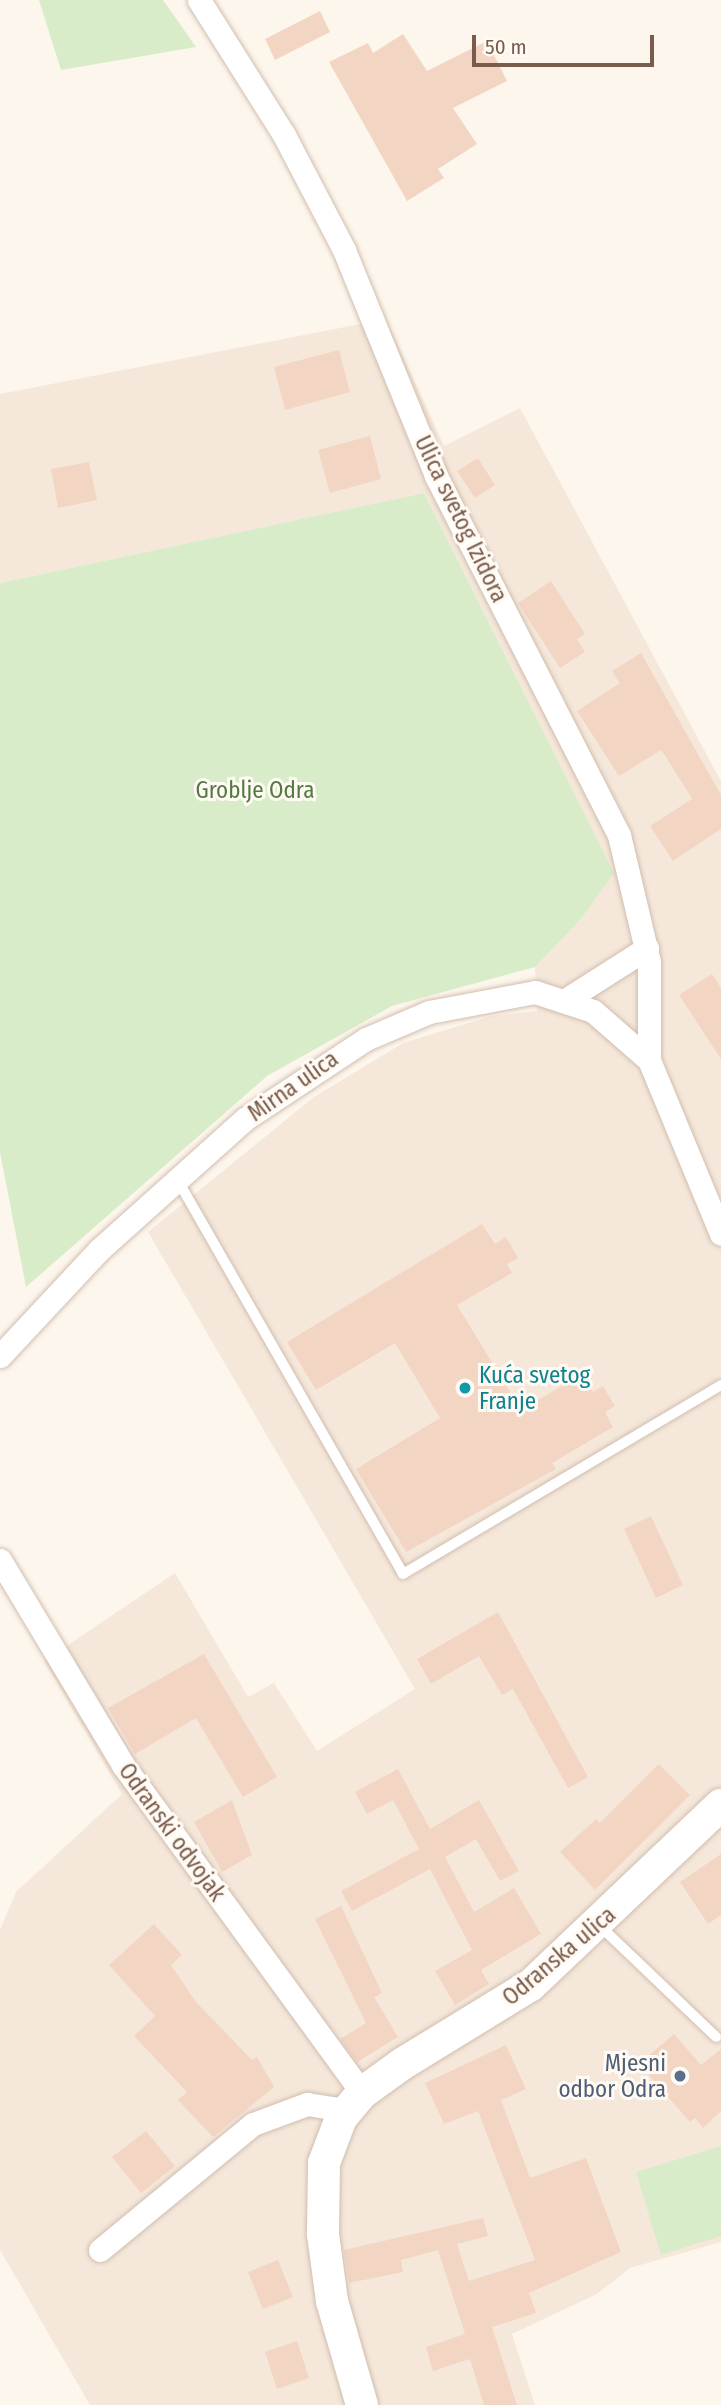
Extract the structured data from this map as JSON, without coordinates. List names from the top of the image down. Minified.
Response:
{"streets":{"street":["Ulica svetog Izidora","Mirna ulica","Odranski odvojak","Odranska ulica"]},"crossings":[["Ulica svetog Izidora","Mirna ulica"],["Odranski odvojak","Odranska ulica"]],"parks":["Groblje Odra"],"places":["Kuća svetog Franje","Mjesni odbor Odra"],"scale_bar":"50 m"}
